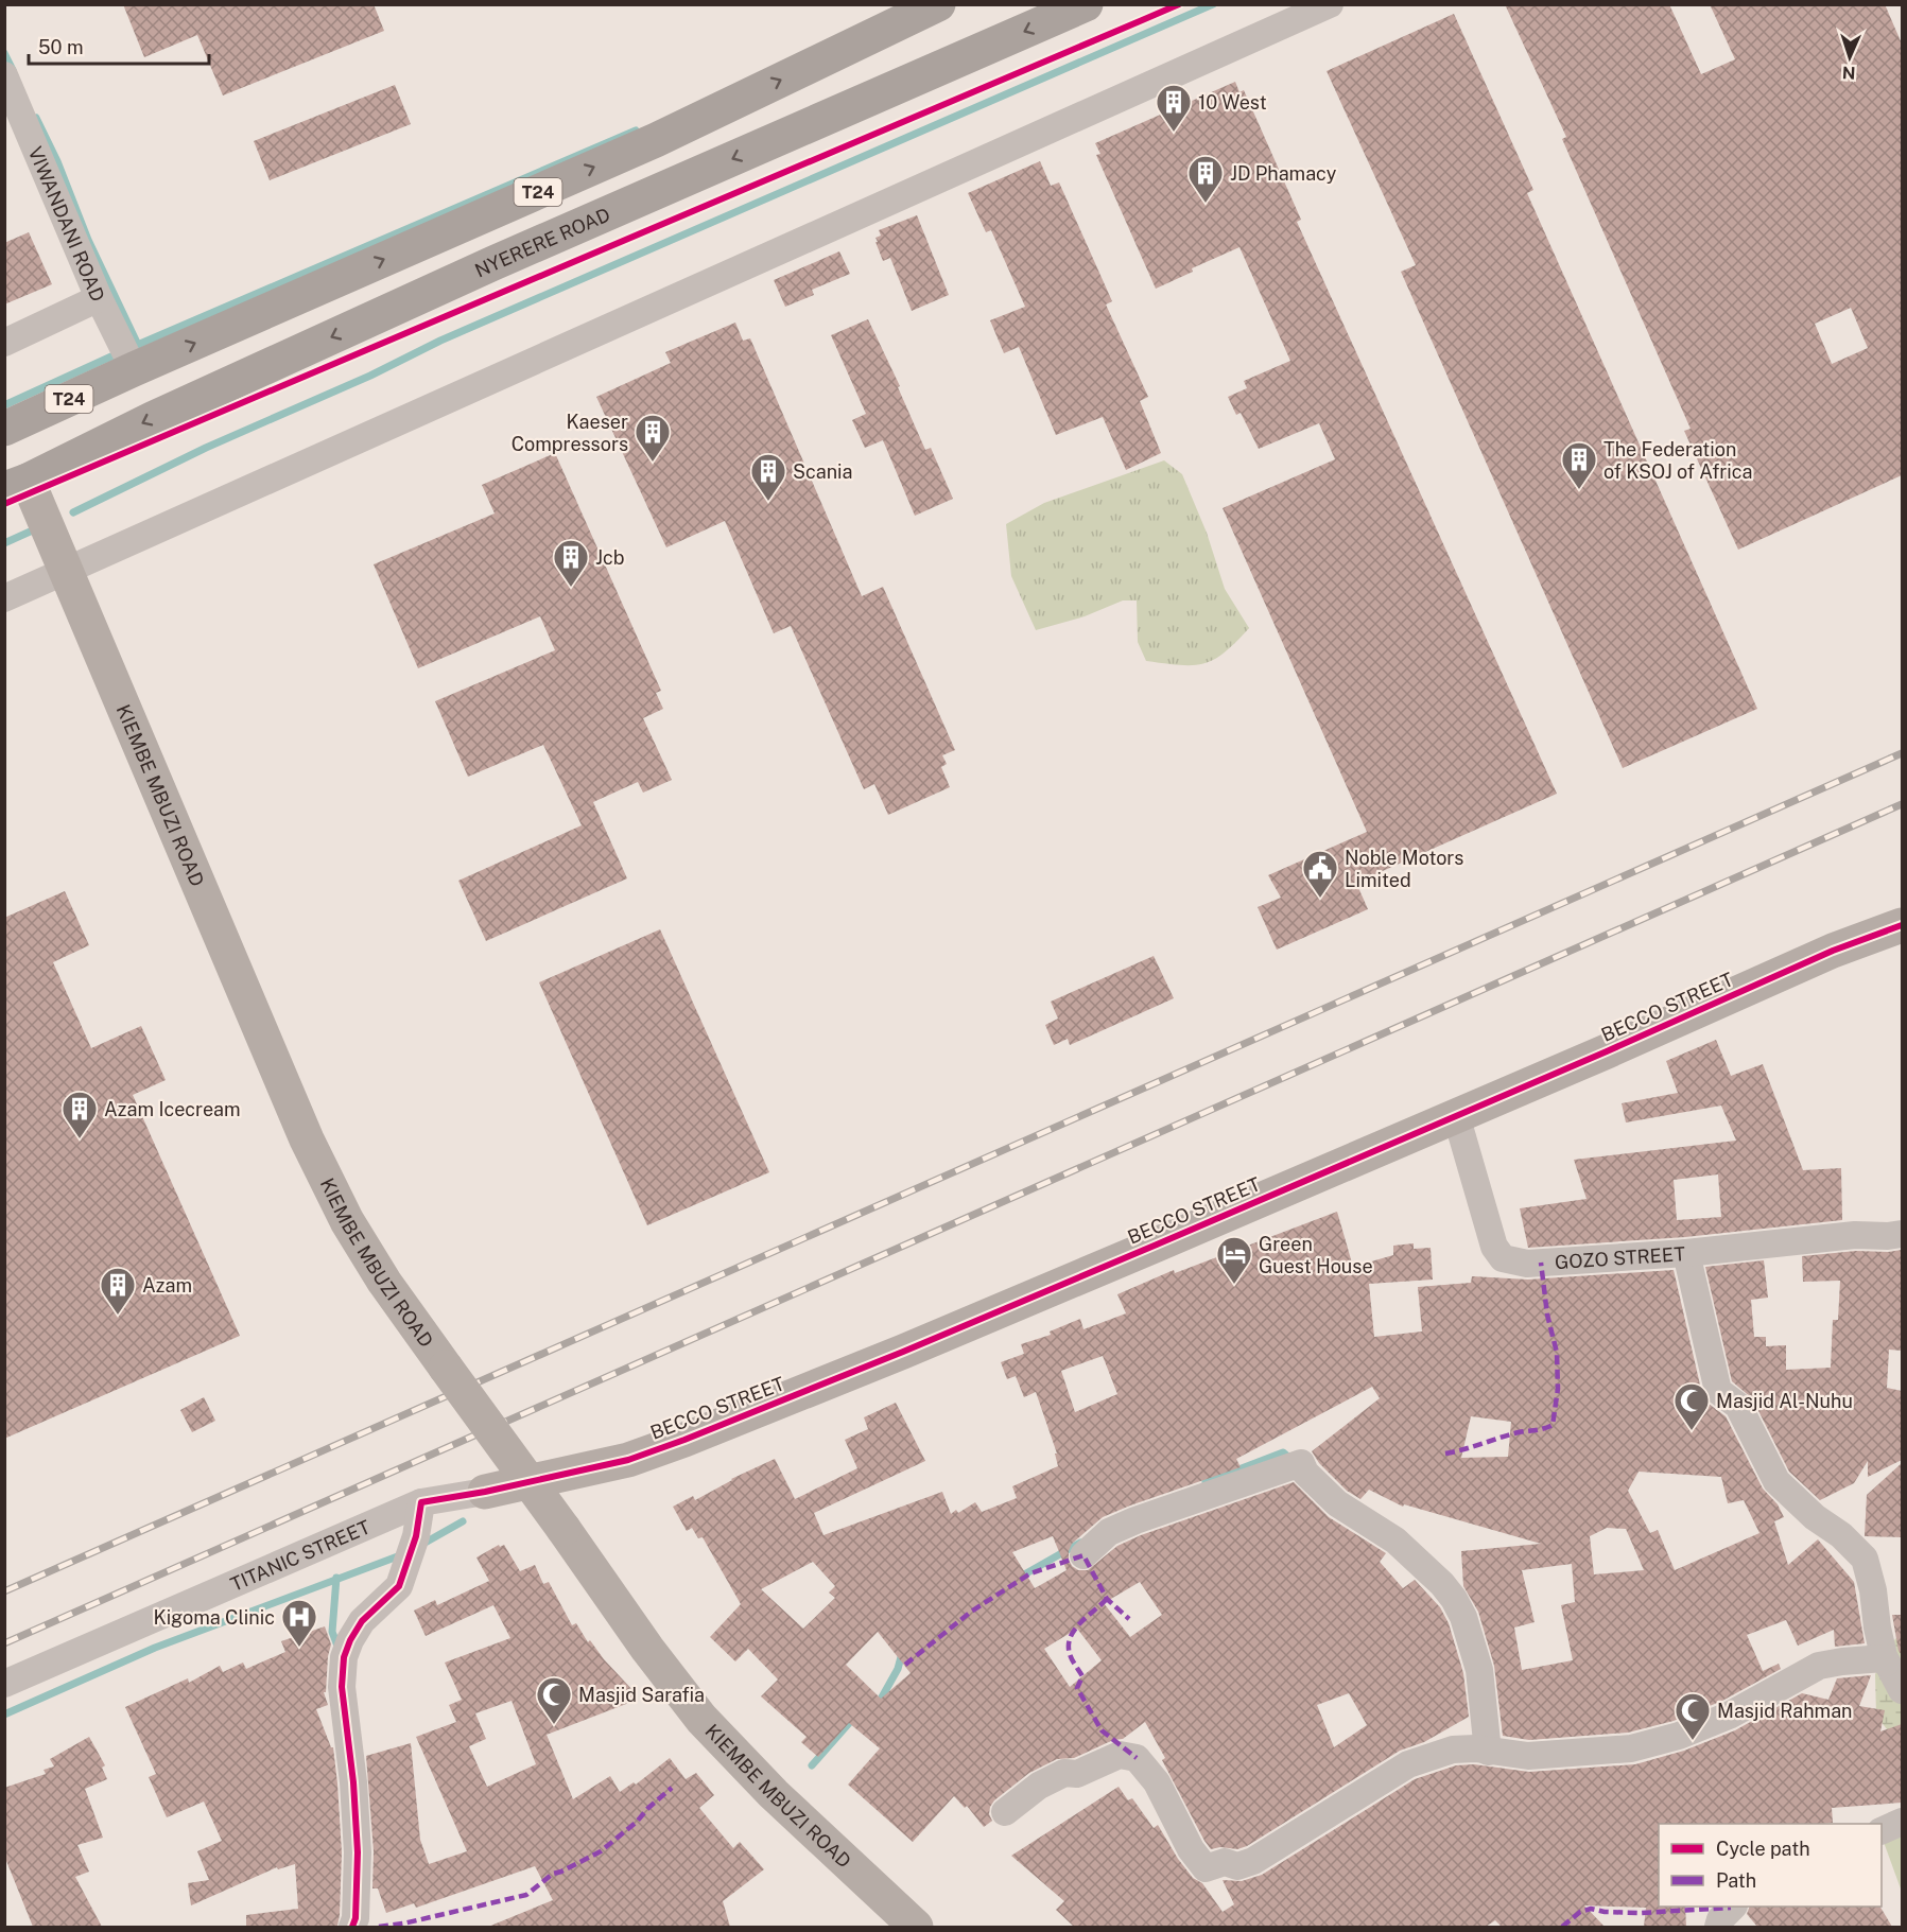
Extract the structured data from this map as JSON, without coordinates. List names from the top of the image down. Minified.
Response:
{"streets":{"highway":["T24","NYERERE ROAD"],"main road":["KIEMBE MBUZI ROAD","BECCO STREET"],"street":["VIWANDANI ROAD","GOZO STREET","TITANIC STREET"]},"crossings":[["T24","VIWANDANI ROAD"],["NYERERE ROAD","KIEMBE MBUZI ROAD"],["BECCO STREET","GOZO STREET"],["BECCO STREET","TITANIC STREET"]],"places":{"building":["10 West","JD Phamacy","Kaeser Compressors","The Federation of KSOJ of Africa","Scania","Jcb","Azam Icecream","Azam"],"public building":["Noble Motors Limited"],"hotel":["Green Guest House"],"mosque":["Masjid Al-Nuhu","Masjid Sarafia","Masjid Rahman"],"hospital":["Kigoma Clinic"]},"legend":["Cycle path","Path"],"scale_bar":"50 m","north":"bottom"}
